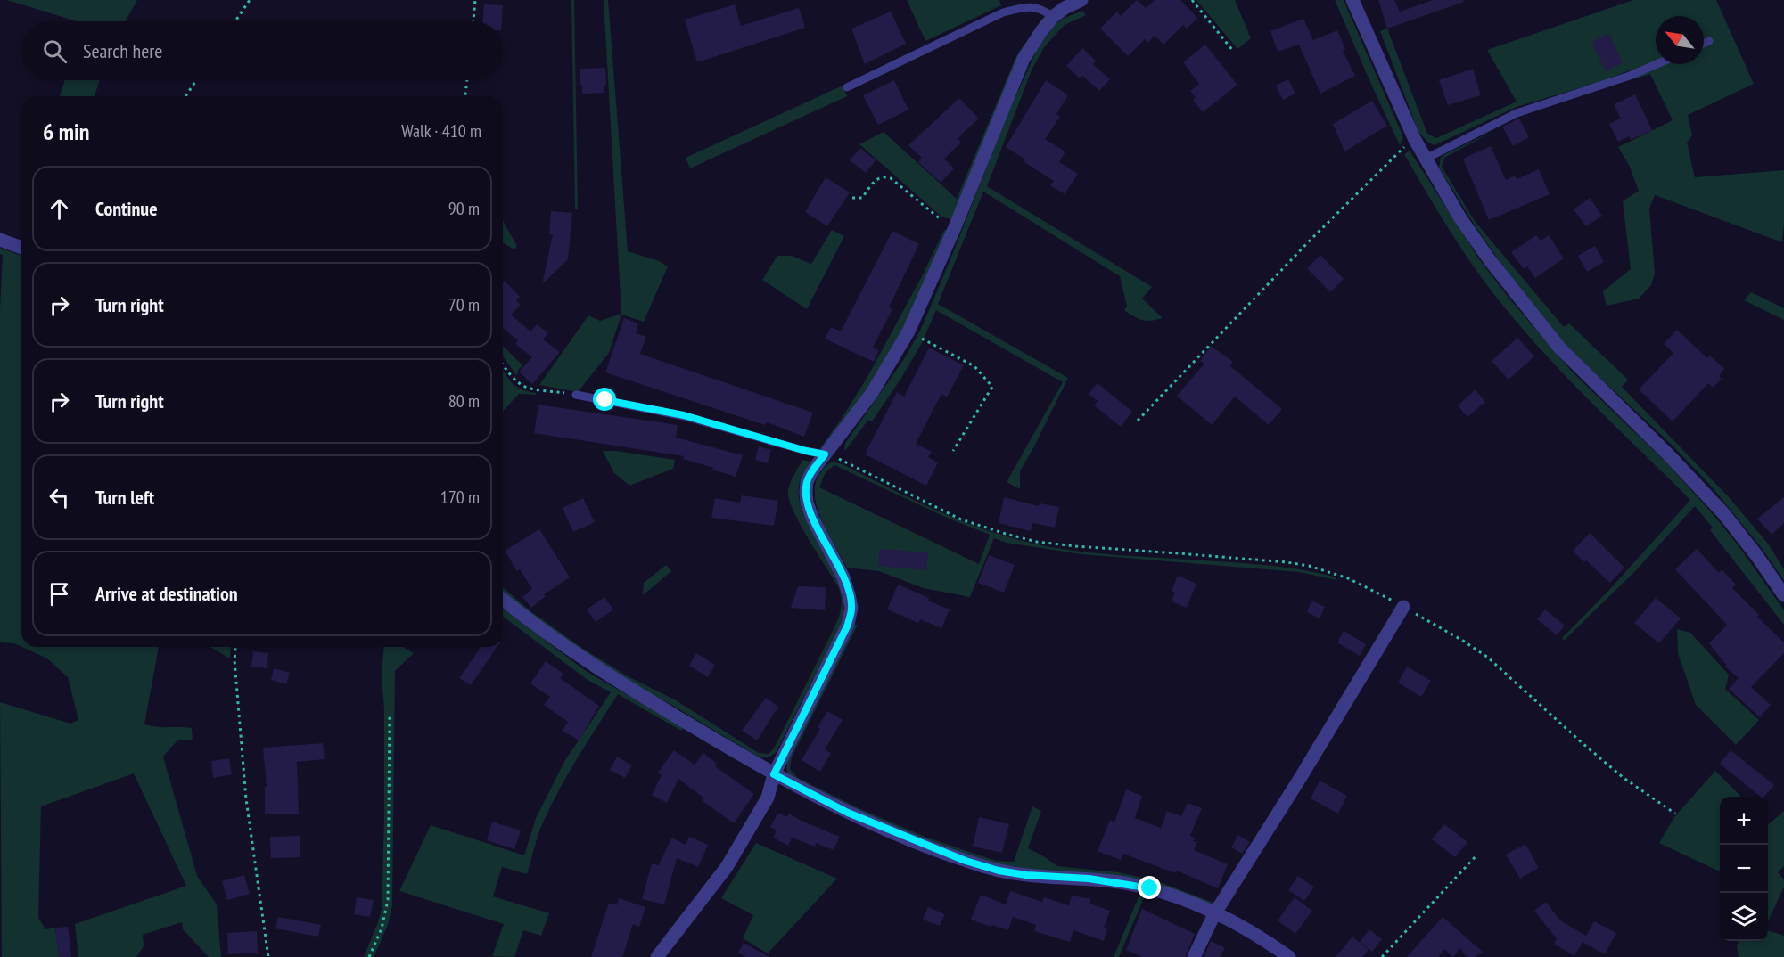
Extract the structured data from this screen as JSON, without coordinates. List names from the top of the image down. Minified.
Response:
{"north":"top left","page":{"search":"Search here","heading":["6 min","Walk · 410 m"],"list":[["Continue","90 m"],["Turn right","70 m"],["Turn right","80 m"],["Turn left","170 m"],"Arrive at destination"],"map_buttons":["+","−"]}}
